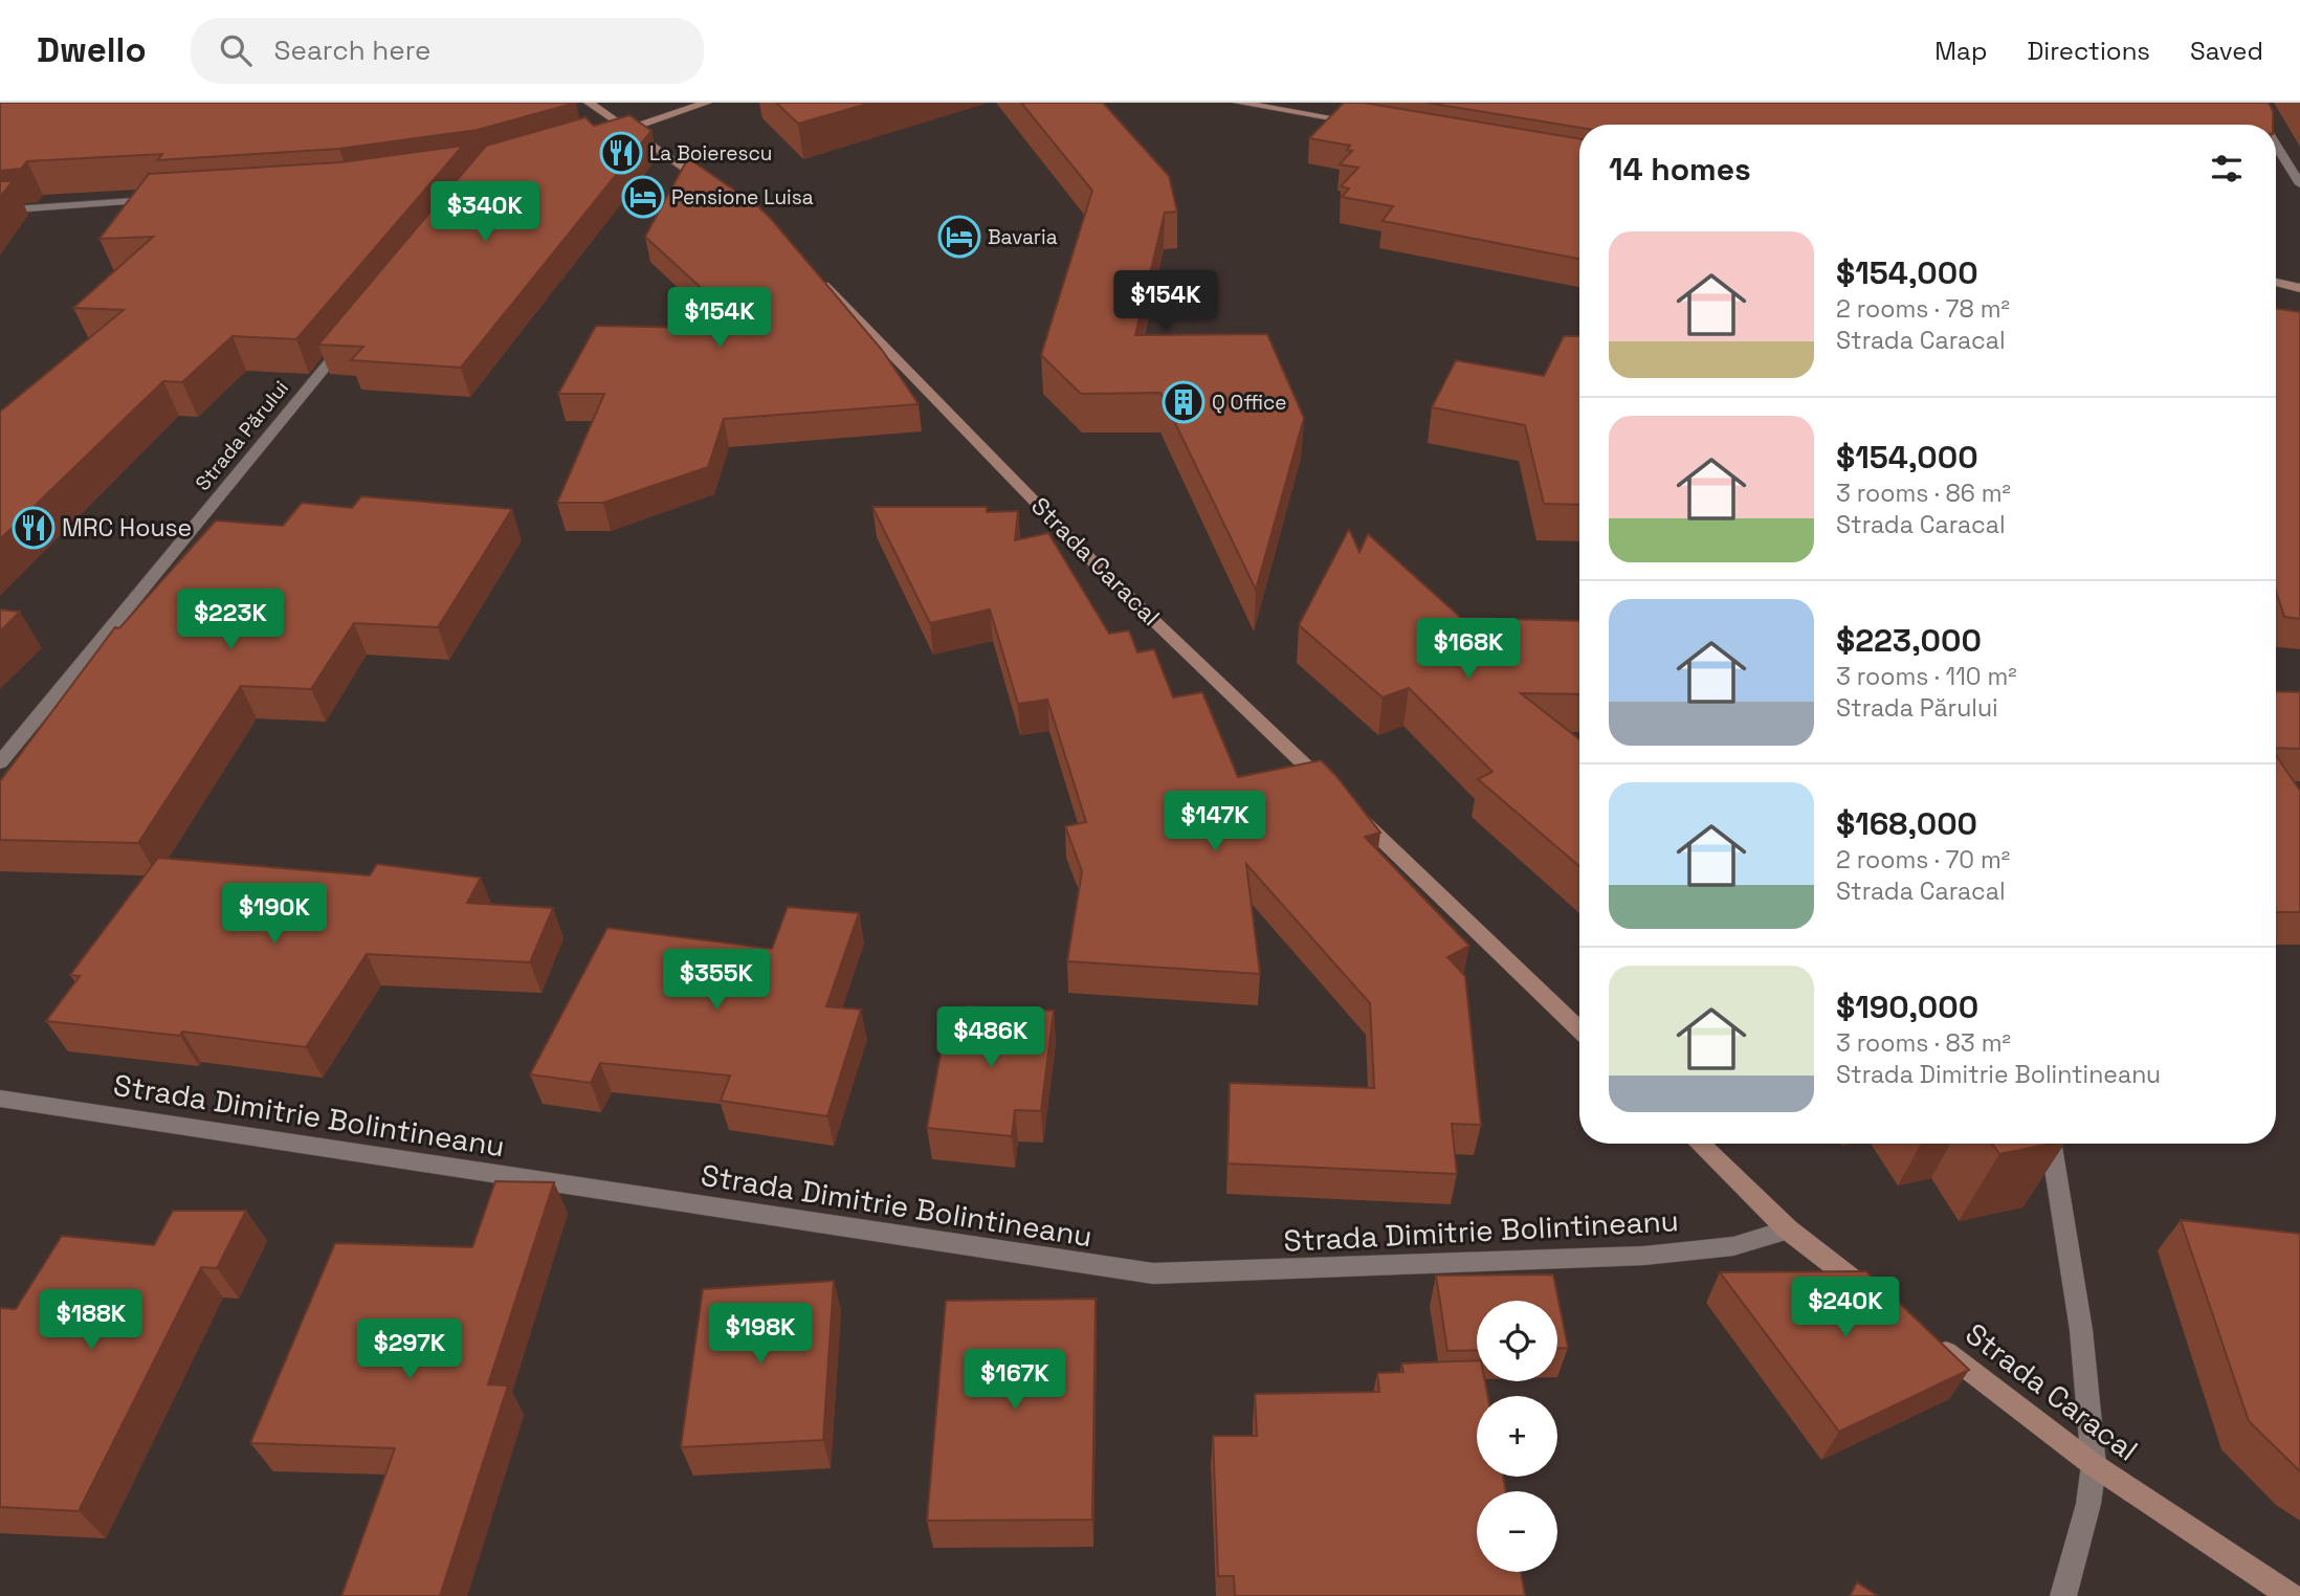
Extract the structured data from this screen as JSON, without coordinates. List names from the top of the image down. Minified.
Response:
{"streets":{"main road":["Strada Caracal"],"street":["Strada Părului","Strada Dimitrie Bolintineanu"]},"places":{"restaurant":["La Boierescu","MRC House"],"hotel":["Pensione Luisa","Bavaria"],"building":["Q Office"]},"page":{"header":"Dwello","search":"Search here","nav":["Map","Directions","Saved"],"heading":"14 homes","price":["$340K","$154K","$154K","$223K","$168K","$147K","$190K","$355K","$486K","$240K","$188K","$198K","$297K","$167K"],"list":[{"name":"$154,000","note":"2 rooms · 78 m² · Strada Caracal"},{"name":"$154,000","note":"3 rooms · 86 m² · Strada Caracal"},{"name":"$223,000","note":"3 rooms · 110 m² · Strada Părului"},{"name":"$168,000","note":"2 rooms · 70 m² · Strada Caracal"},{"name":"$190,000","note":"3 rooms · 83 m² · Strada Dimitrie Bolintineanu"}],"map_buttons":["+","−"]}}
